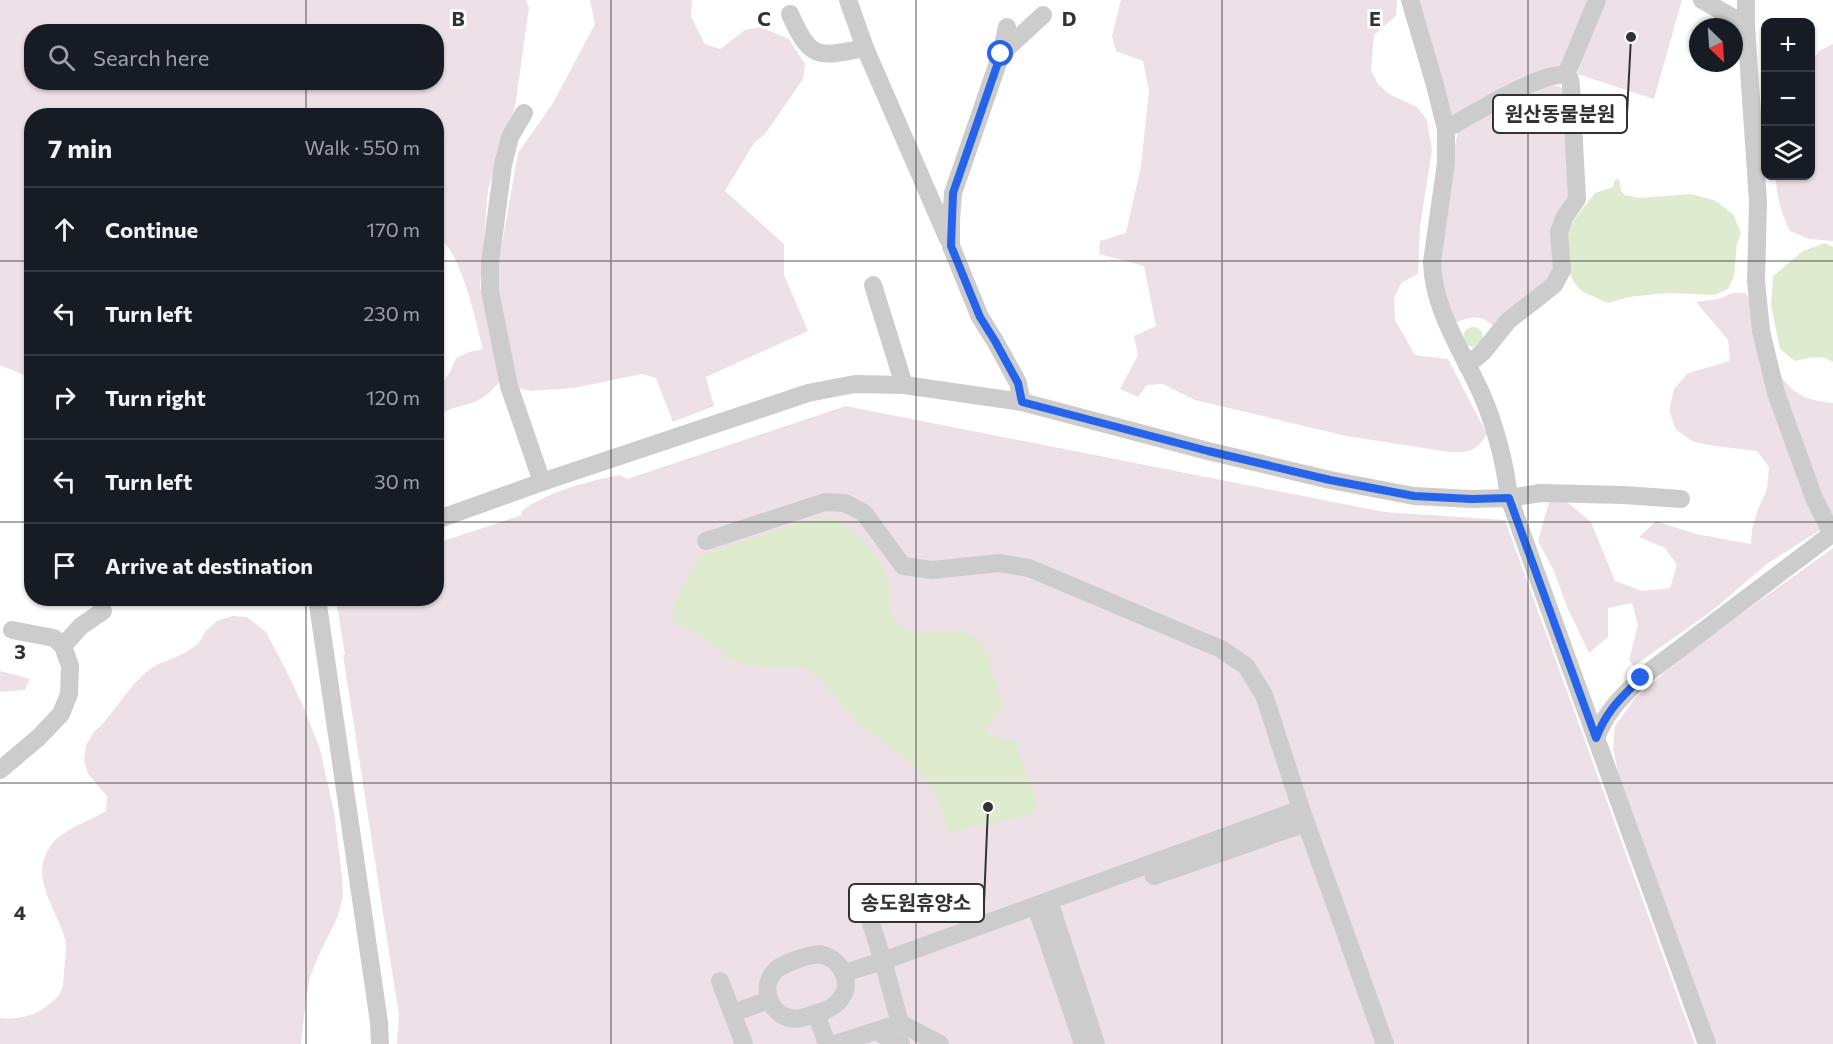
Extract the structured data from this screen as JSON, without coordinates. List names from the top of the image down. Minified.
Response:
{"places":["원산동물분원","송도원휴양소"],"north":"bottom right","page":{"map_buttons":["+","−"],"search":"Search here","heading":["7 min","Walk · 550 m"],"list":[["Continue","170 m"],["Turn left","230 m"],["Turn right","120 m"],["Turn left","30 m"],"Arrive at destination"]},"grid":{"columns":["B","C","D","E"],"rows":["3","4"]}}
